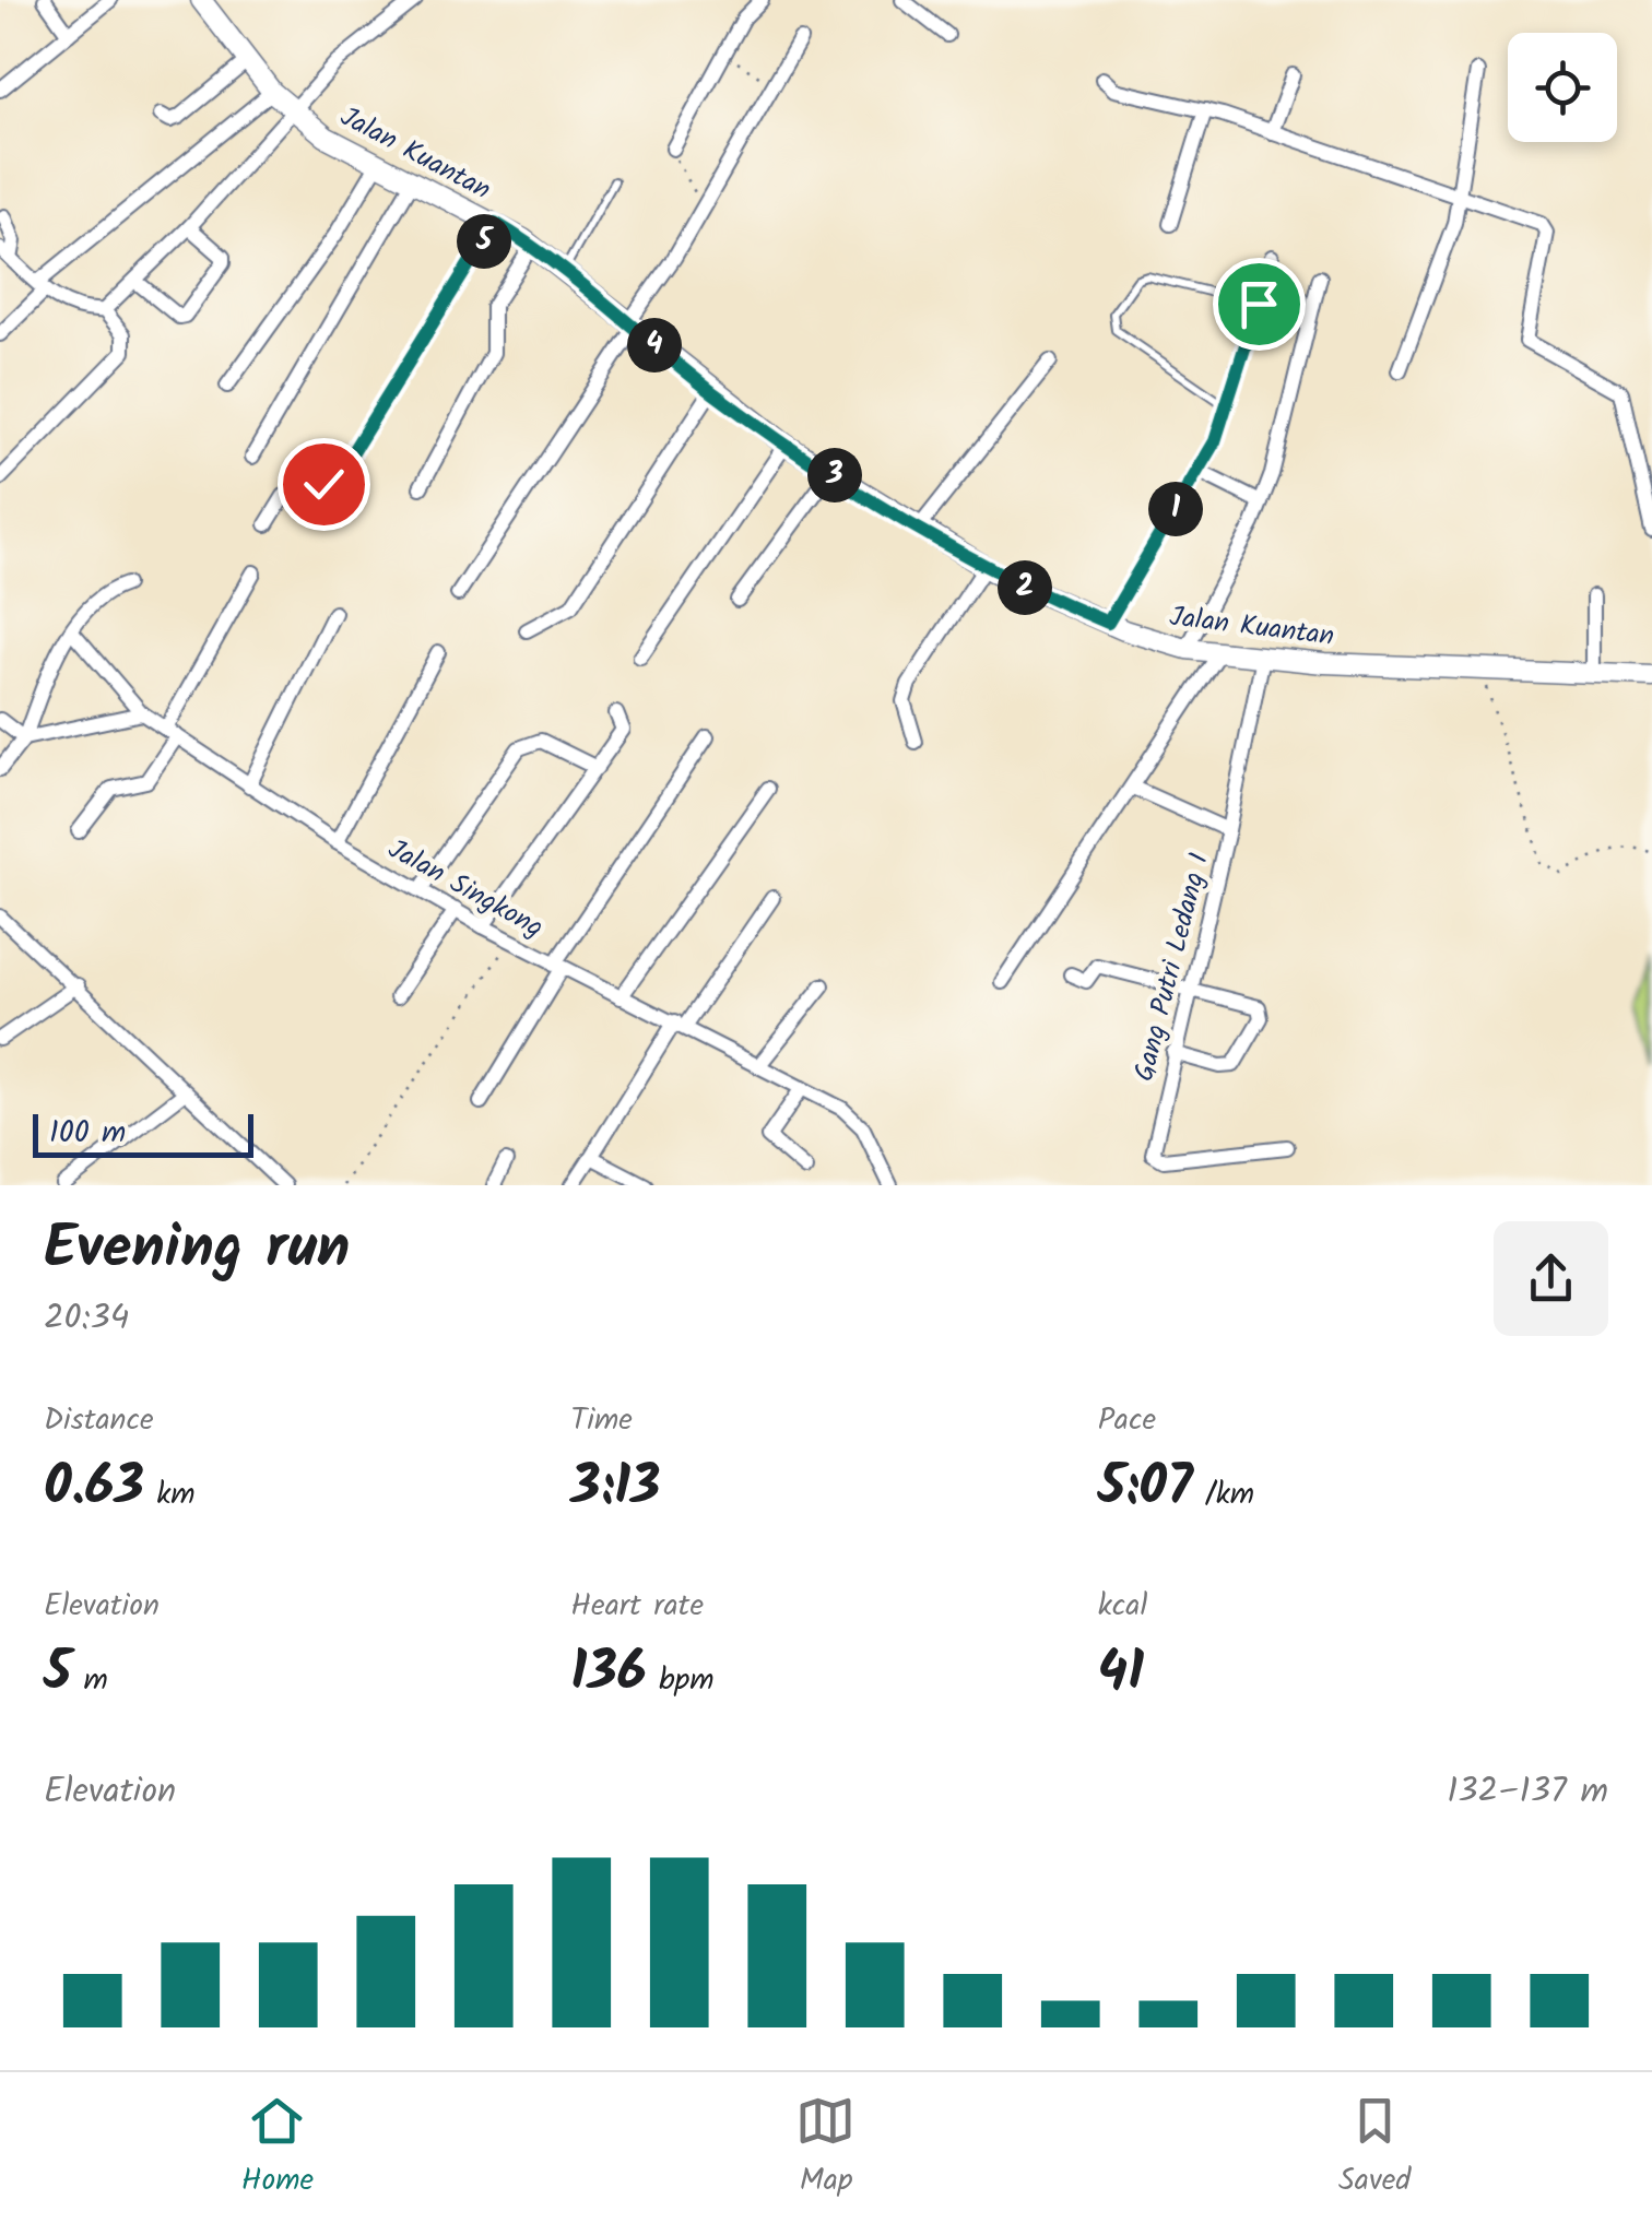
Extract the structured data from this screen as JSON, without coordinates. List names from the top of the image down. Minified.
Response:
{"streets":{"street":["Jalan Kuantan","Jalan Singkong","Gang Putri Ledang I"]},"crossings":[["Jalan Kuantan","Gang Putri Ledang I"]],"scale_bar":"100 m","page":{"pins":["5","4","3","1","2"],"scale":"100 m","heading":["Evening run","20:34"],"stats":[["Distance","0.63 km"],["Time","3:13"],["Pace","5:07 /km"],["Elevation","5 m"],["Heart rate","136 bpm"],["kcal","41"]],"chart":["Elevation","132–137 m"],"tabs":["Home","Map","Saved"]}}
